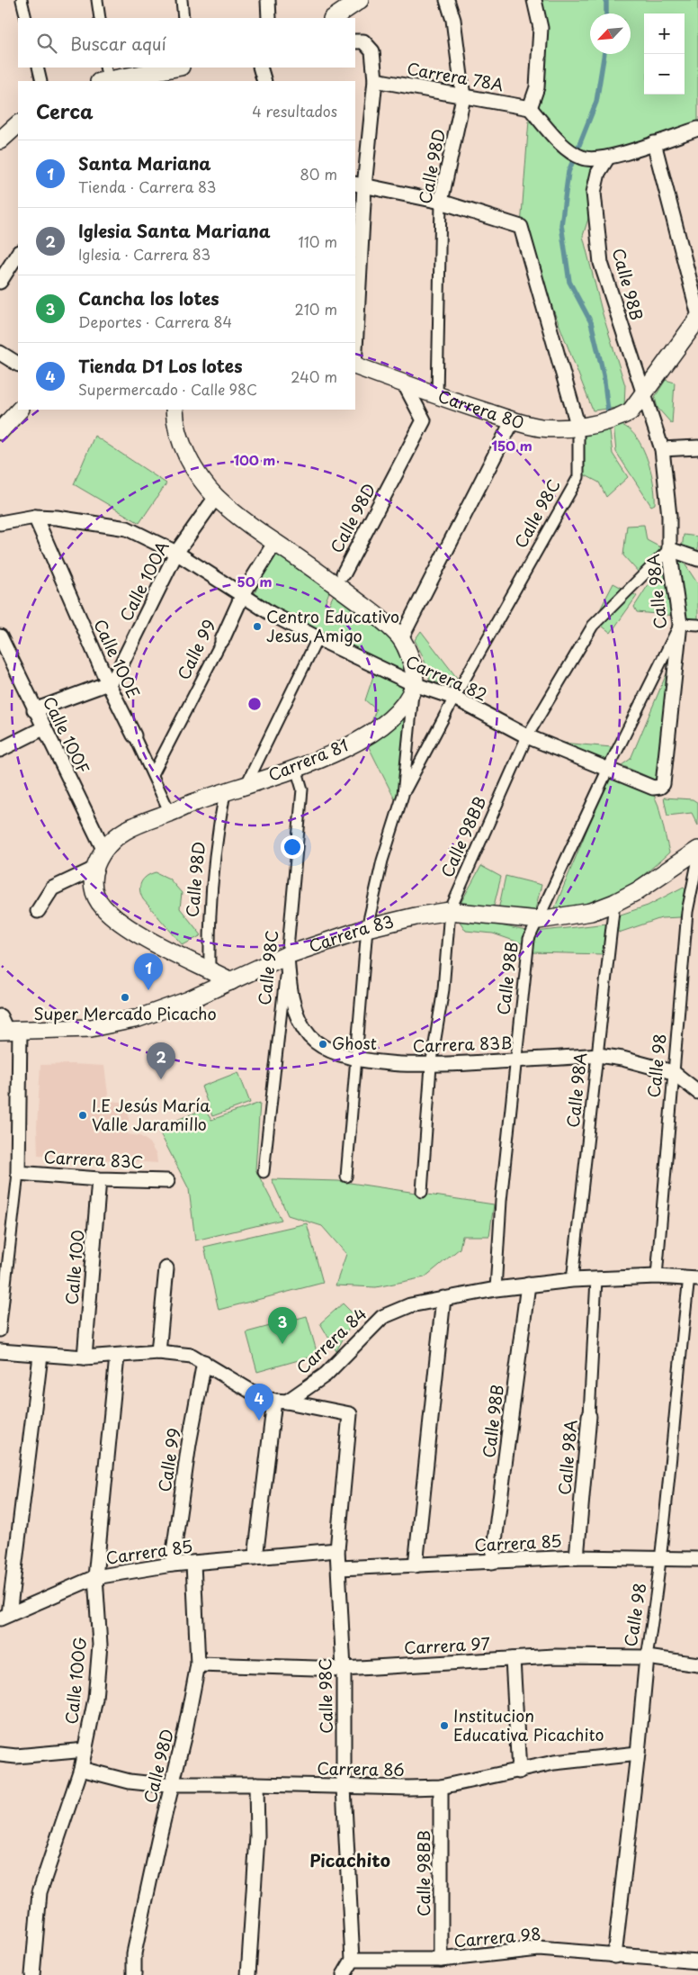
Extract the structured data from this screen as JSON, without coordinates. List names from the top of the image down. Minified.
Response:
{"streets":{"street":["Carrera 78A","Calle 98D","Calle 98B","Carrera 80","Calle 98C","Calle 100A","Calle 98A","Calle 99","Calle 100E","Carrera 82","Calle 100F","Carrera 81","Calle 98BB","Carrera 83","Carrera 83B","Calle 98","Carrera 83C","Calle 100","Carrera 84","Carrera 85","Carrera 97","Calle 100G","Carrera 86","Carrera 98"]},"crossings":[["Carrera 78A","Calle 98D"],["Calle 98D","Carrera 80"],["Calle 98D","Calle 98C"],["Calle 98D","Carrera 81"],["Calle 98D","Carrera 85"],["Calle 98D","Carrera 97"],["Calle 98D","Carrera 86"],["Calle 98B","Carrera 80"],["Calle 98B","Calle 98A"],["Calle 98B","Carrera 82"],["Calle 98B","Carrera 83"],["Calle 98B","Carrera 83B"],["Calle 98B","Carrera 84"],["Calle 98B","Carrera 85"],["Carrera 80","Calle 98C"],["Carrera 80","Calle 98A"],["Calle 98C","Carrera 82"],["Calle 98C","Carrera 81"],["Calle 98C","Carrera 83"],["Calle 98C","Carrera 83B"],["Calle 98C","Carrera 84"],["Calle 98C","Carrera 85"],["Calle 98C","Carrera 97"],["Calle 98C","Carrera 86"],["Calle 98C","Carrera 98"],["Calle 100A","Calle 100E"],["Calle 100A","Carrera 82"],["Calle 98A","Carrera 82"],["Calle 98A","Calle 98BB"],["Calle 98A","Carrera 83"],["Calle 98A","Carrera 83B"],["Calle 98A","Carrera 84"],["Calle 98A","Carrera 85"],["Calle 99","Calle 100E"],["Calle 99","Carrera 82"],["Calle 99","Carrera 85"],["Calle 100E","Carrera 82"],["Calle 100E","Carrera 81"],["Carrera 82","Carrera 81"],["Carrera 82","Calle 98BB"],["Calle 100F","Carrera 81"],["Carrera 81","Carrera 83"],["Calle 98BB","Carrera 83"],["Calle 98BB","Carrera 83B"],["Calle 98BB","Carrera 86"],["Calle 98BB","Carrera 98"],["Carrera 83","Carrera 83B"],["Carrera 83B","Calle 98"],["Calle 98","Carrera 84"],["Calle 98","Carrera 85"],["Calle 98","Carrera 97"],["Calle 98","Carrera 86"],["Calle 98","Carrera 98"],["Carrera 83C","Calle 100"],["Carrera 85","Calle 100G"],["Calle 100G","Carrera 86"]],"districts":["Picachito"],"places":["Centro Educativo Jesus Amigo","Super Mercado Picacho","Ghost","I.E Jesús María Valle Jaramillo","Institucion Educativa Picachito"],"north":"bottom left","page":{"map_buttons":["+","−"],"search":"Buscar aquí","heading":["Cerca","4 resultados"],"list":[{"mark":"1","name":"Santa Mariana","note":"Tienda · Carrera 83","value":"80 m"},{"mark":"2","name":"Iglesia Santa Mariana","note":"Iglesia · Carrera 83","value":"110 m"},{"mark":"3","name":"Cancha los lotes","note":"Deportes · Carrera 84","value":"210 m"},{"mark":"4","name":"Tienda D1 Los lotes","note":"Supermercado · Calle 98C","value":"240 m"}],"pins":["1","2","3","4"]},"rings":["150 m","100 m","50 m"]}
